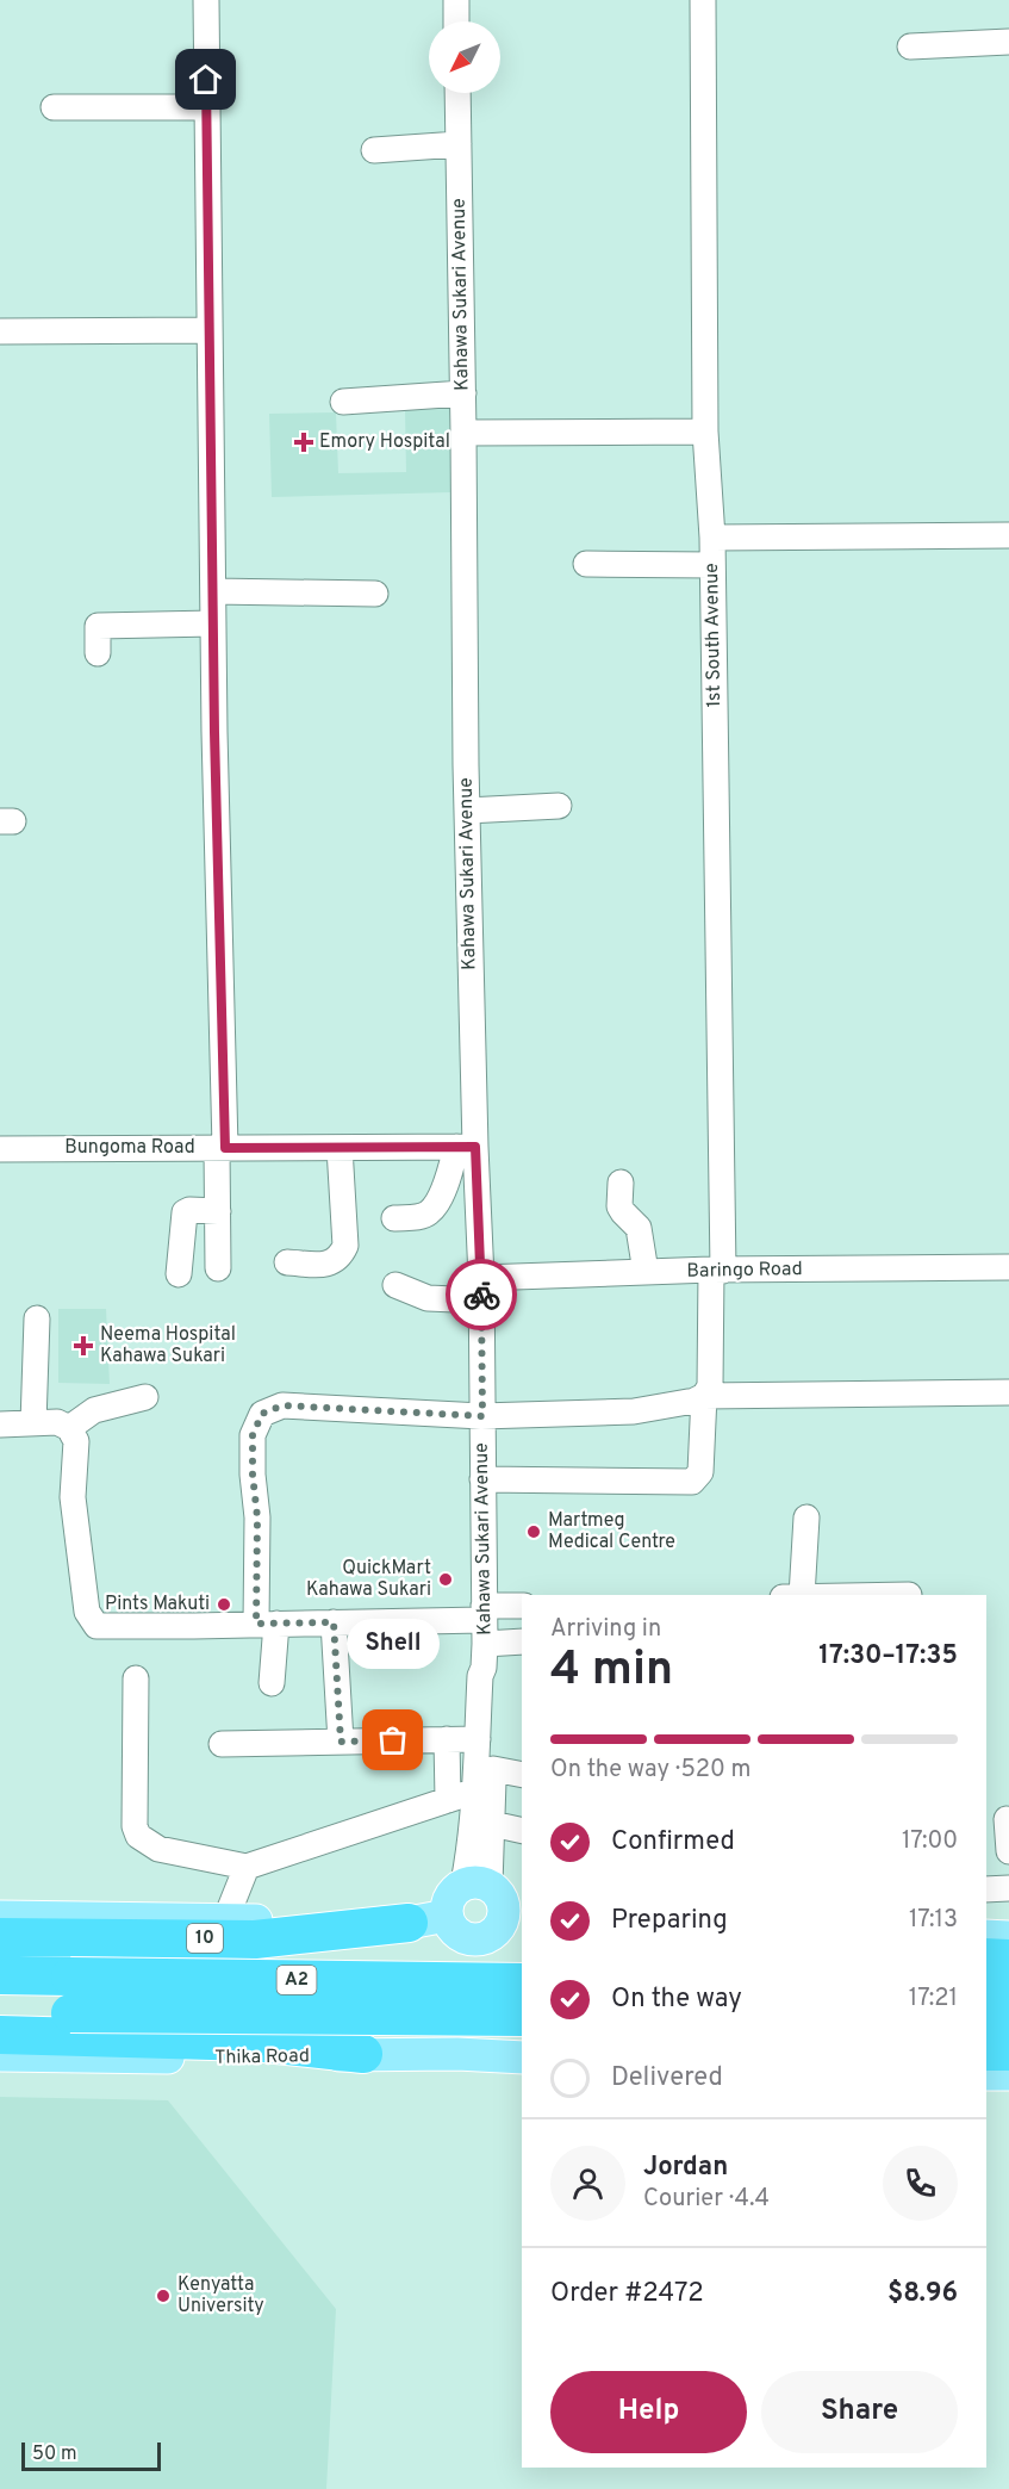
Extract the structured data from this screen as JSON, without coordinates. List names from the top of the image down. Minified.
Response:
{"streets":{"highway":["10","A2"],"main road":["Thika Road"],"street":["Kahawa Sukari Avenue","1st South Avenue","Bungoma Road","Baringo Road"]},"crossings":[["Kahawa Sukari Avenue","1st South Avenue"],["Kahawa Sukari Avenue","Bungoma Road"],["Kahawa Sukari Avenue","Baringo Road"],["1st South Avenue","Baringo Road"]],"places":{"health":["Emory Hospital","Neema Hospital Kahawa Sukari"],"other":["Martmeg Medical Centre","QuickMart Kahawa Sukari","Pints Makuti","Shell","Kenyatta University"]},"scale_bar":"50 m","north":"bottom left","page":{"heading":["4 min","Arriving in","17:30–17:35"],"panel":["Jordan","Courier · 4.4","Order #2472","$8.96"],"bubble":"Shell","bar":"On the way · 520 m","list":[["Confirmed","17:00"],["Preparing","17:13"],["On the way","17:21"],"Delivered"],"buttons":["Help","Share"],"scale":"50 m"}}
